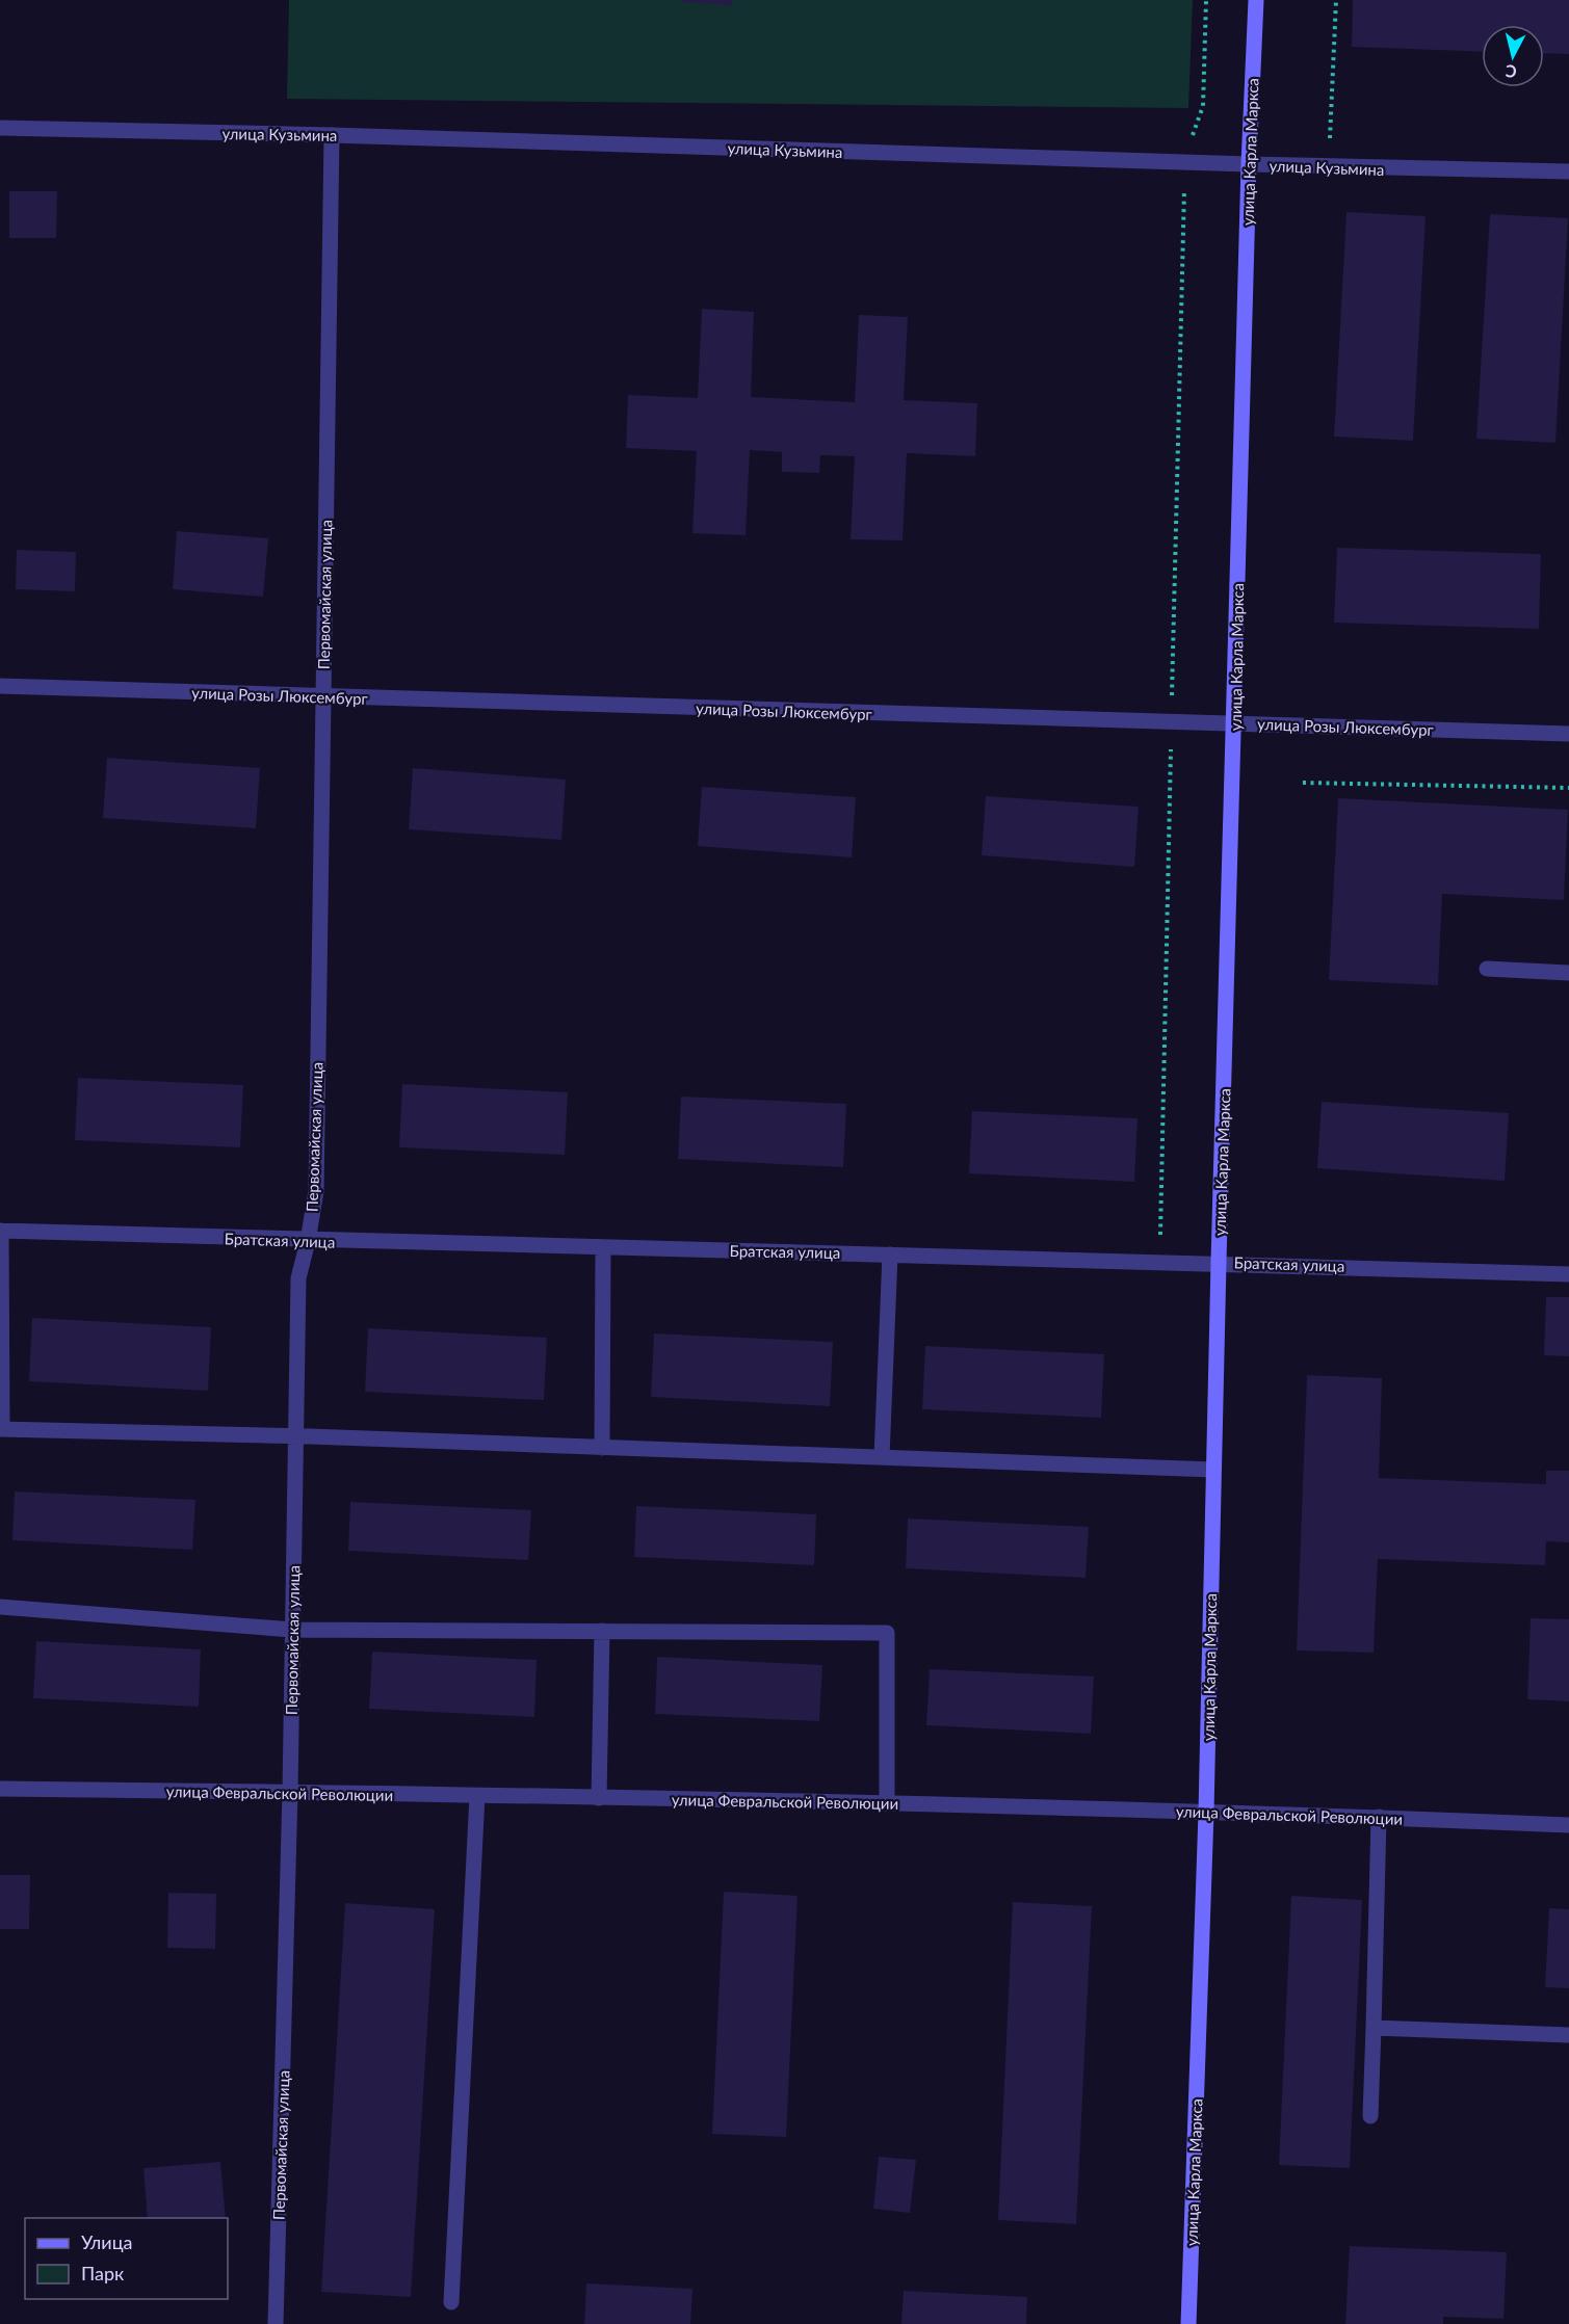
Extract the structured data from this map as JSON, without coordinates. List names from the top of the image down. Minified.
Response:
{"streets":{"main road":["улица Карла Маркса"],"street":["улица Кузьмина","Первомайская улица","улица Розы Люксембург","Братская улица","улица Февральской Революции"]},"crossings":[["улица Кузьмина","улица Карла Маркса"],["улица Кузьмина","Первомайская улица"],["улица Карла Маркса","улица Розы Люксембург"],["улица Карла Маркса","Братская улица"],["улица Карла Маркса","улица Февральской Революции"],["Первомайская улица","улица Розы Люксембург"],["Первомайская улица","Братская улица"],["Первомайская улица","улица Февральской Революции"]],"legend":["Улица","Парк"],"north":"bottom"}
